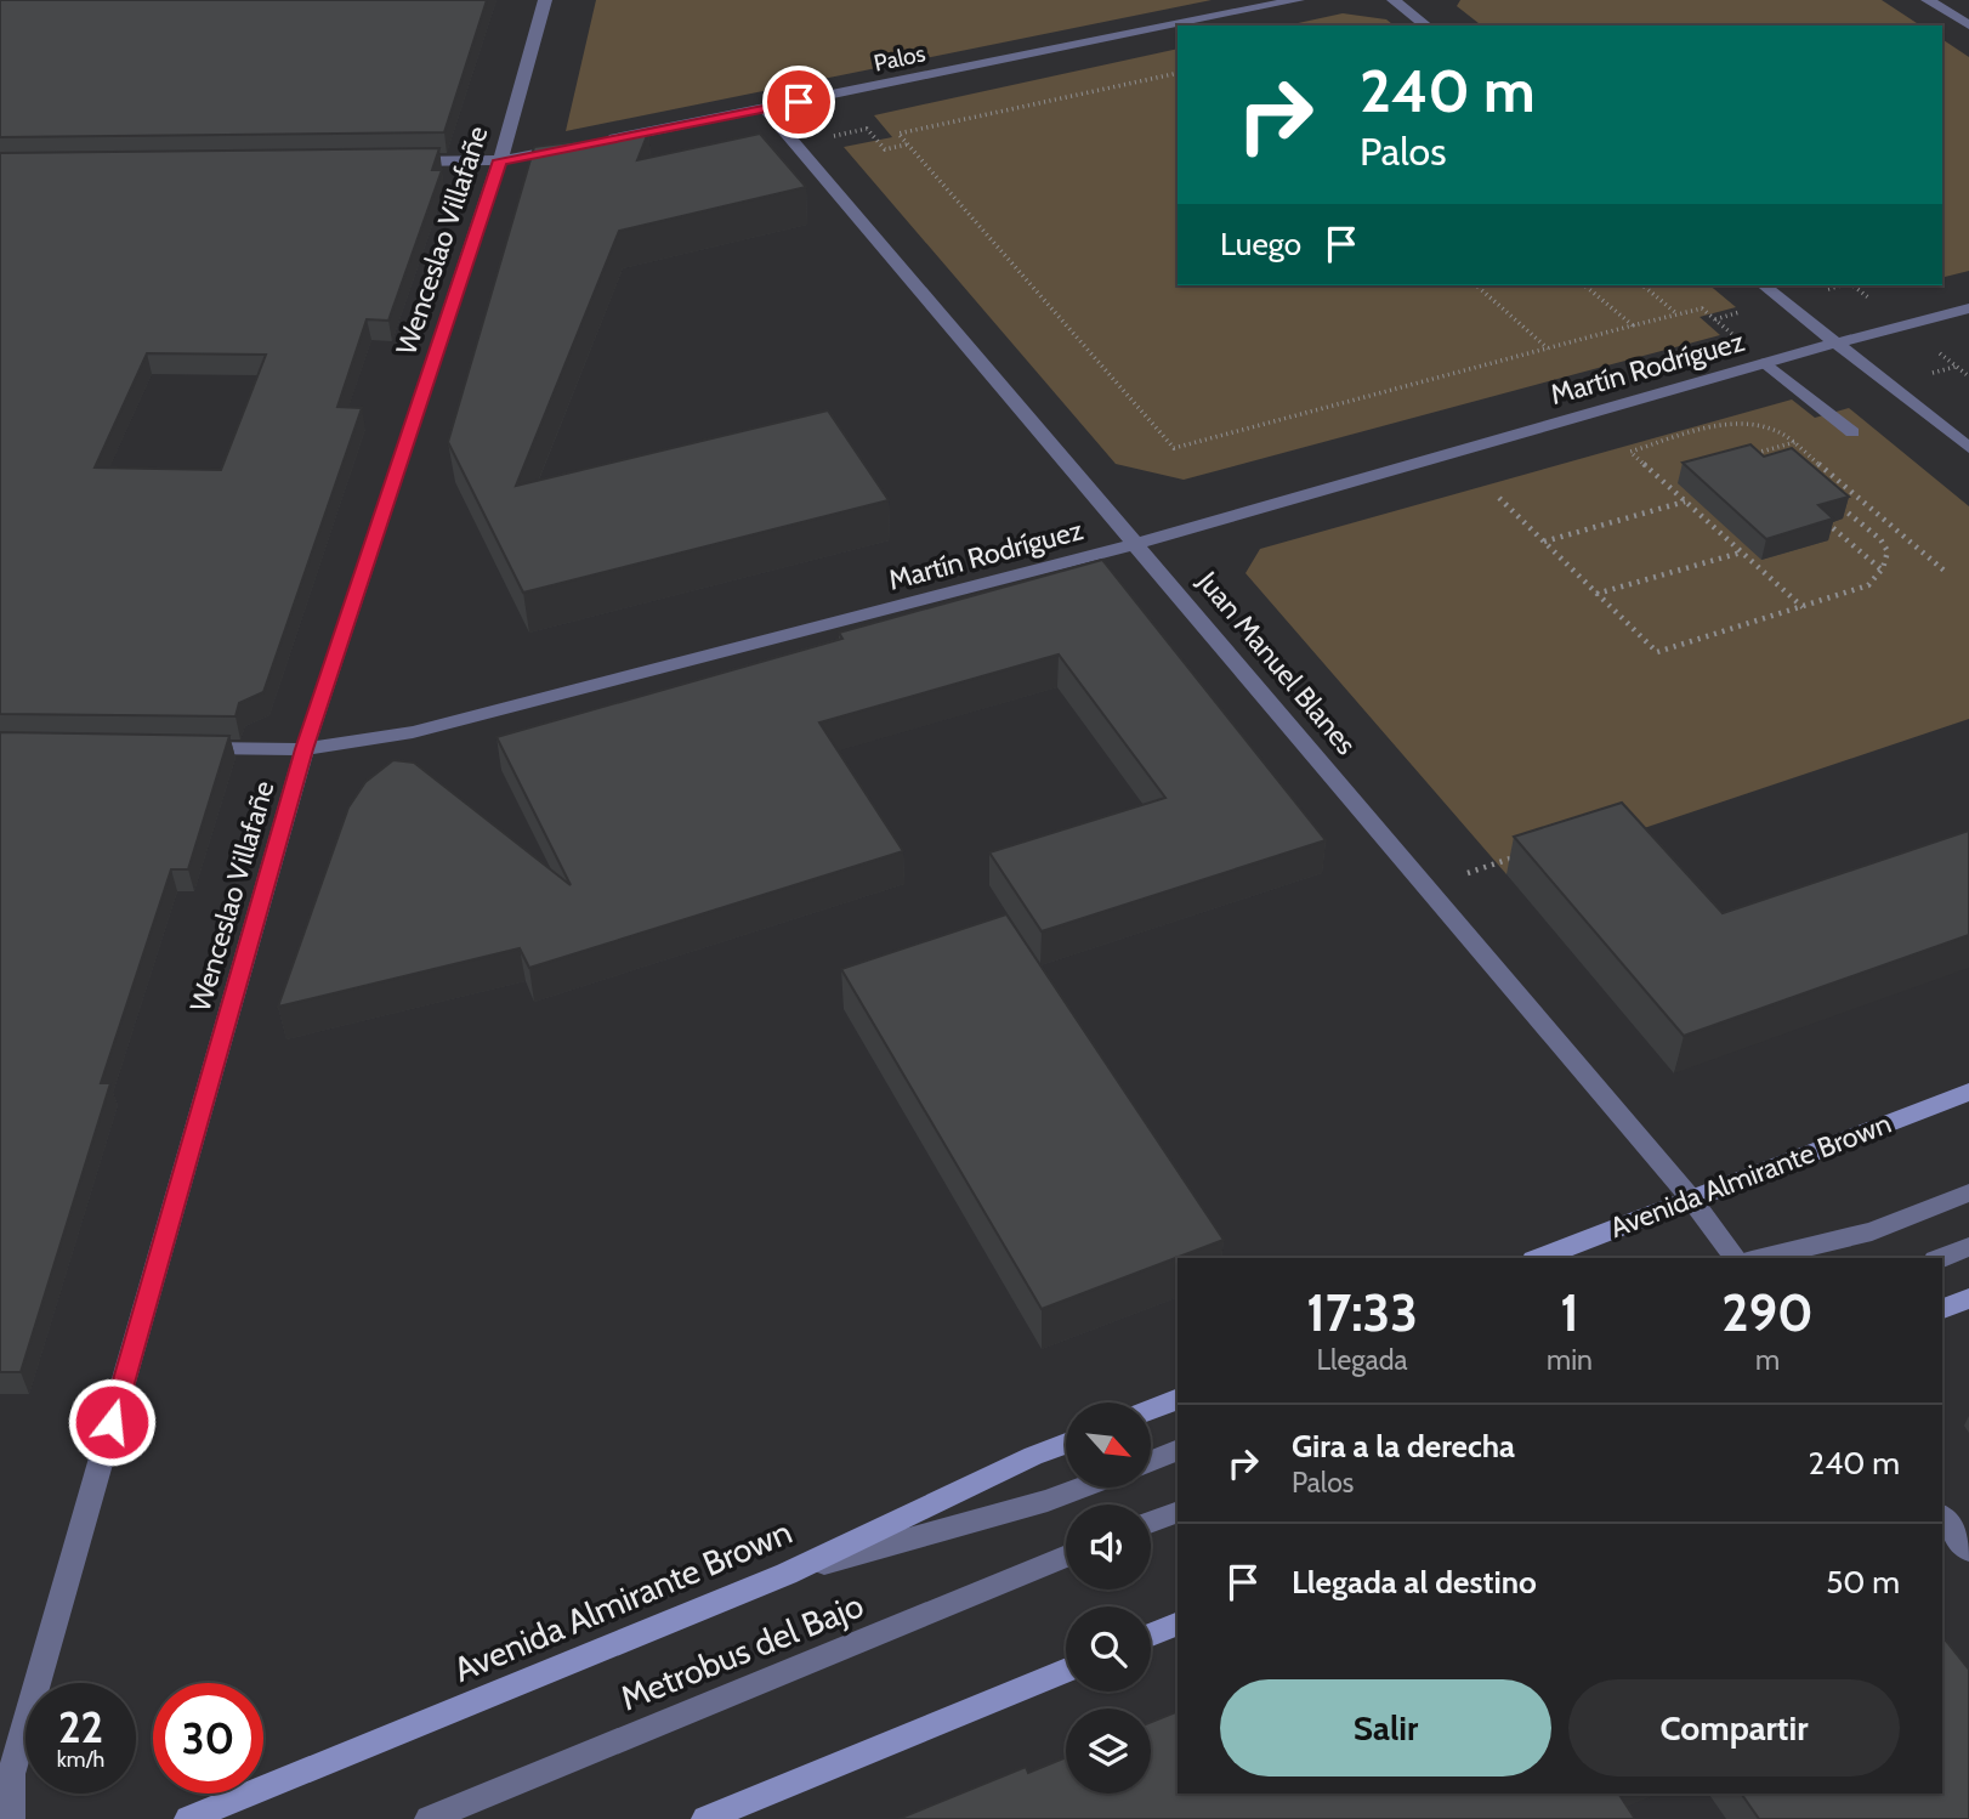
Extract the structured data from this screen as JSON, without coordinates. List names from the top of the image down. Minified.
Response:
{"streets":{"main road":["Avenida Almirante Brown"],"street":["Palos","Wenceslao Villafañe","Martín Rodríguez","Juan Manuel Blanes","Metrobus del Bajo"]},"crossings":[["Palos","Juan Manuel Blanes"],["Wenceslao Villafañe","Martín Rodríguez"],["Martín Rodríguez","Juan Manuel Blanes"],["Juan Manuel Blanes","Avenida Almirante Brown"],["Avenida Almirante Brown","Metrobus del Bajo"]],"north":"bottom right","page":{"turn":["240 m","Palos"],"then":"Luego","eta":["17:33","Llegada","1","min","290","m"],"list":[{"name":"Gira a la derecha","note":"Palos","value":"240 m"},{"name":"Llegada al destino","value":"50 m"}],"buttons":["Salir","Compartir"],"speed":"22 km/h","limit":"30"}}
